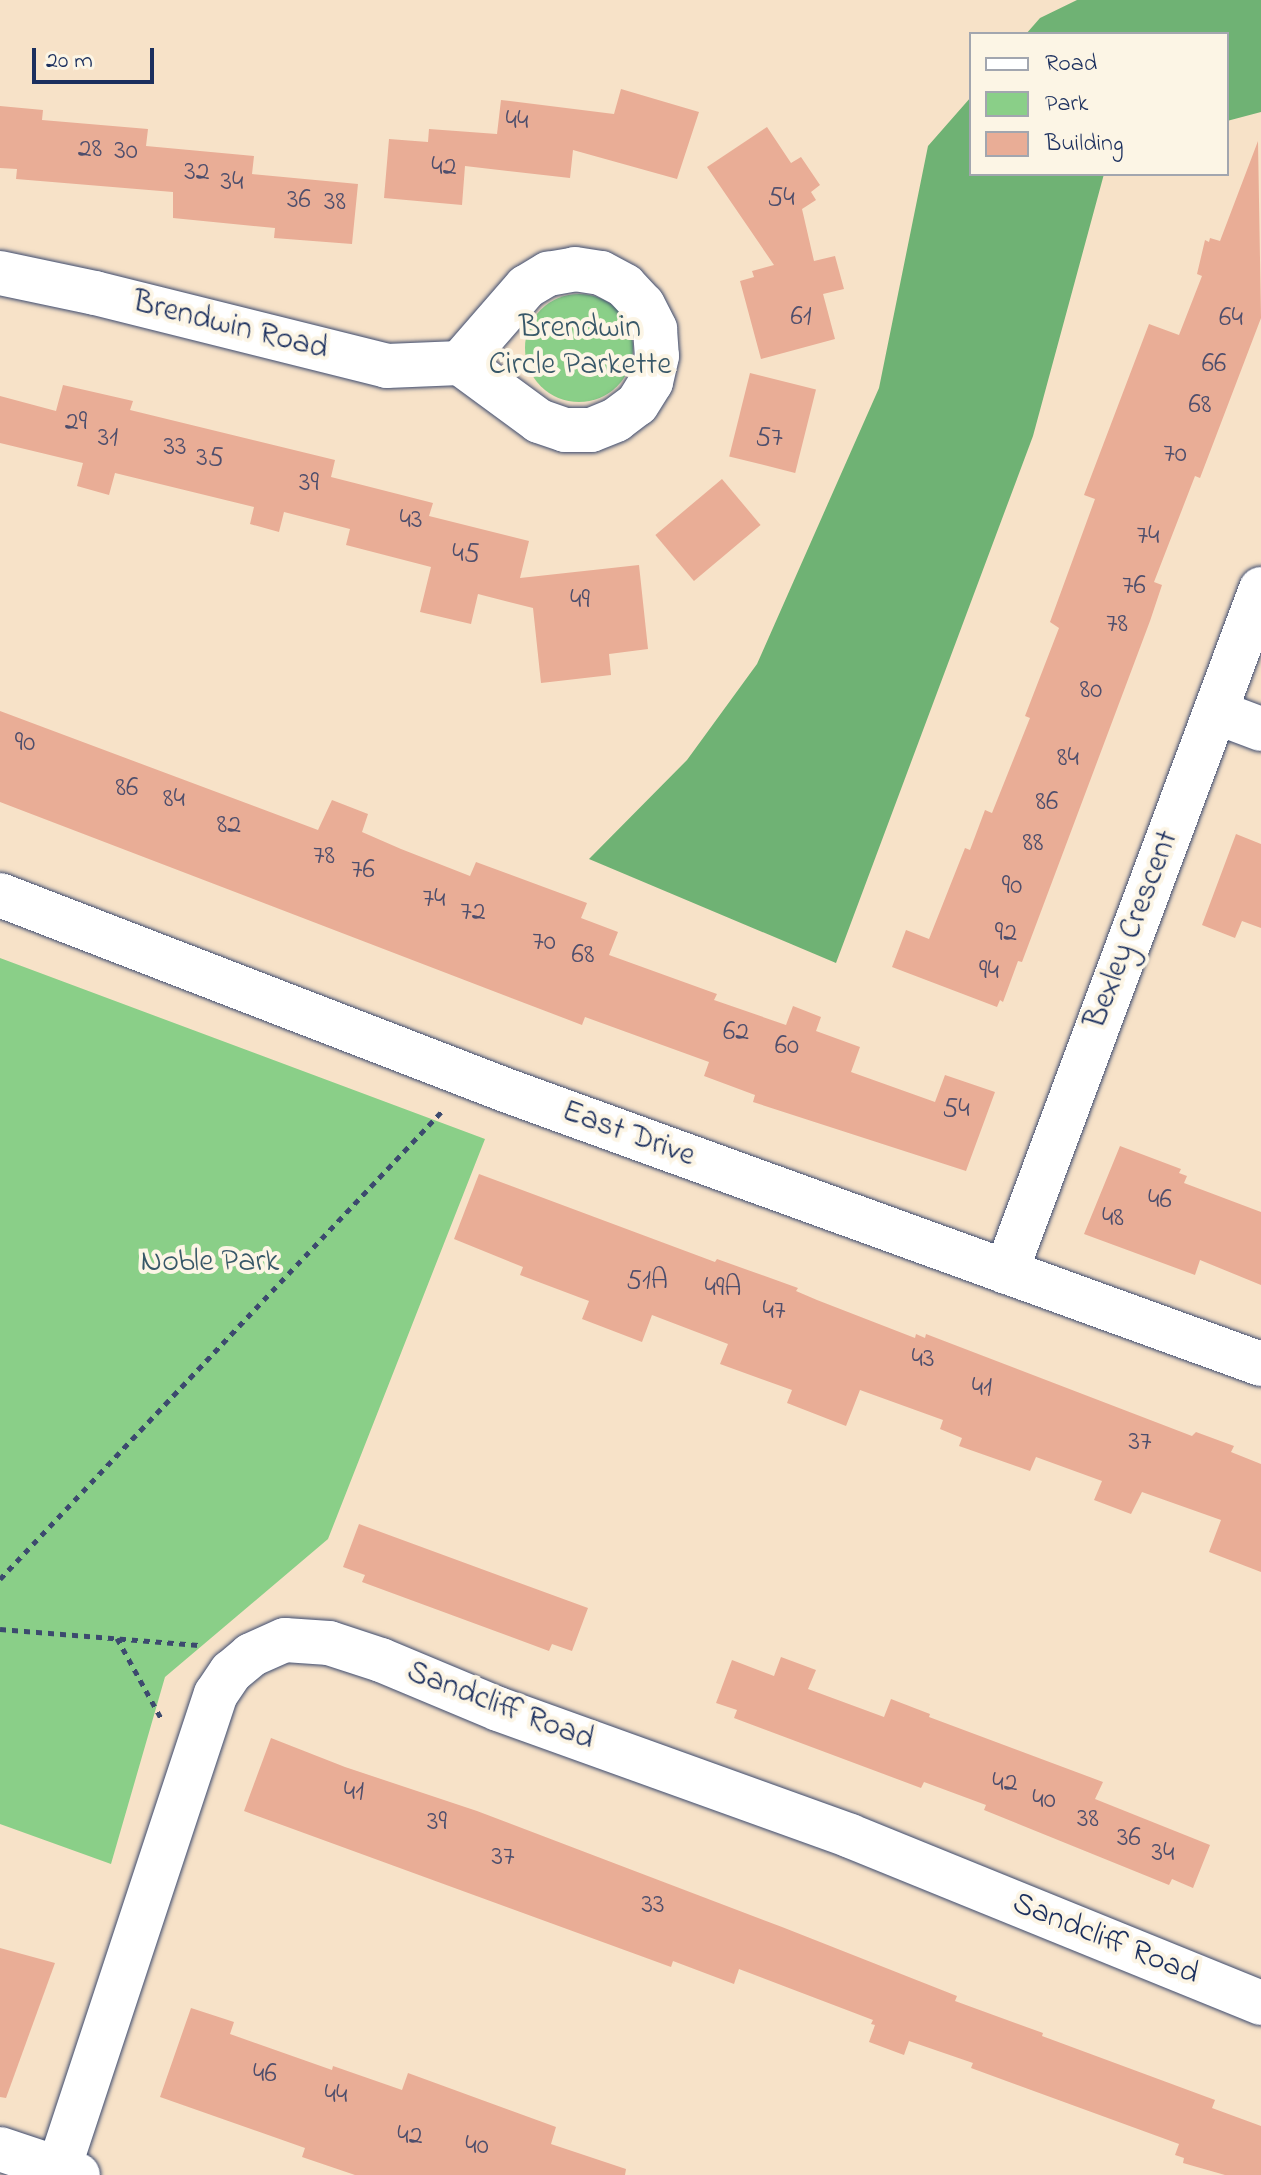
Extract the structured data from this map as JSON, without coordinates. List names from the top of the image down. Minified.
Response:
{"streets":{"street":["Brendwin Road","Bexley Crescent","East Drive","Sandcliff Road"]},"crossings":[["Bexley Crescent","East Drive"]],"parks":["Brendwin Circle Parkette","Noble Park"],"house_numbers":["44","28","30","42","32","34","54","36","38","61","64","66","68","29","31","57","33","70","35","39","43","74","45","76","49","78","80","90","84","86","84","86","82","88","78","76","90","74","72","92","70","68","94","62","60","54","46","48","51A","49A","47","43","41","37","42","41","40","38","39","36","34","37","33","46","44","42","40"],"legend":["Road","Park","Building"],"scale_bar":"20 m"}
